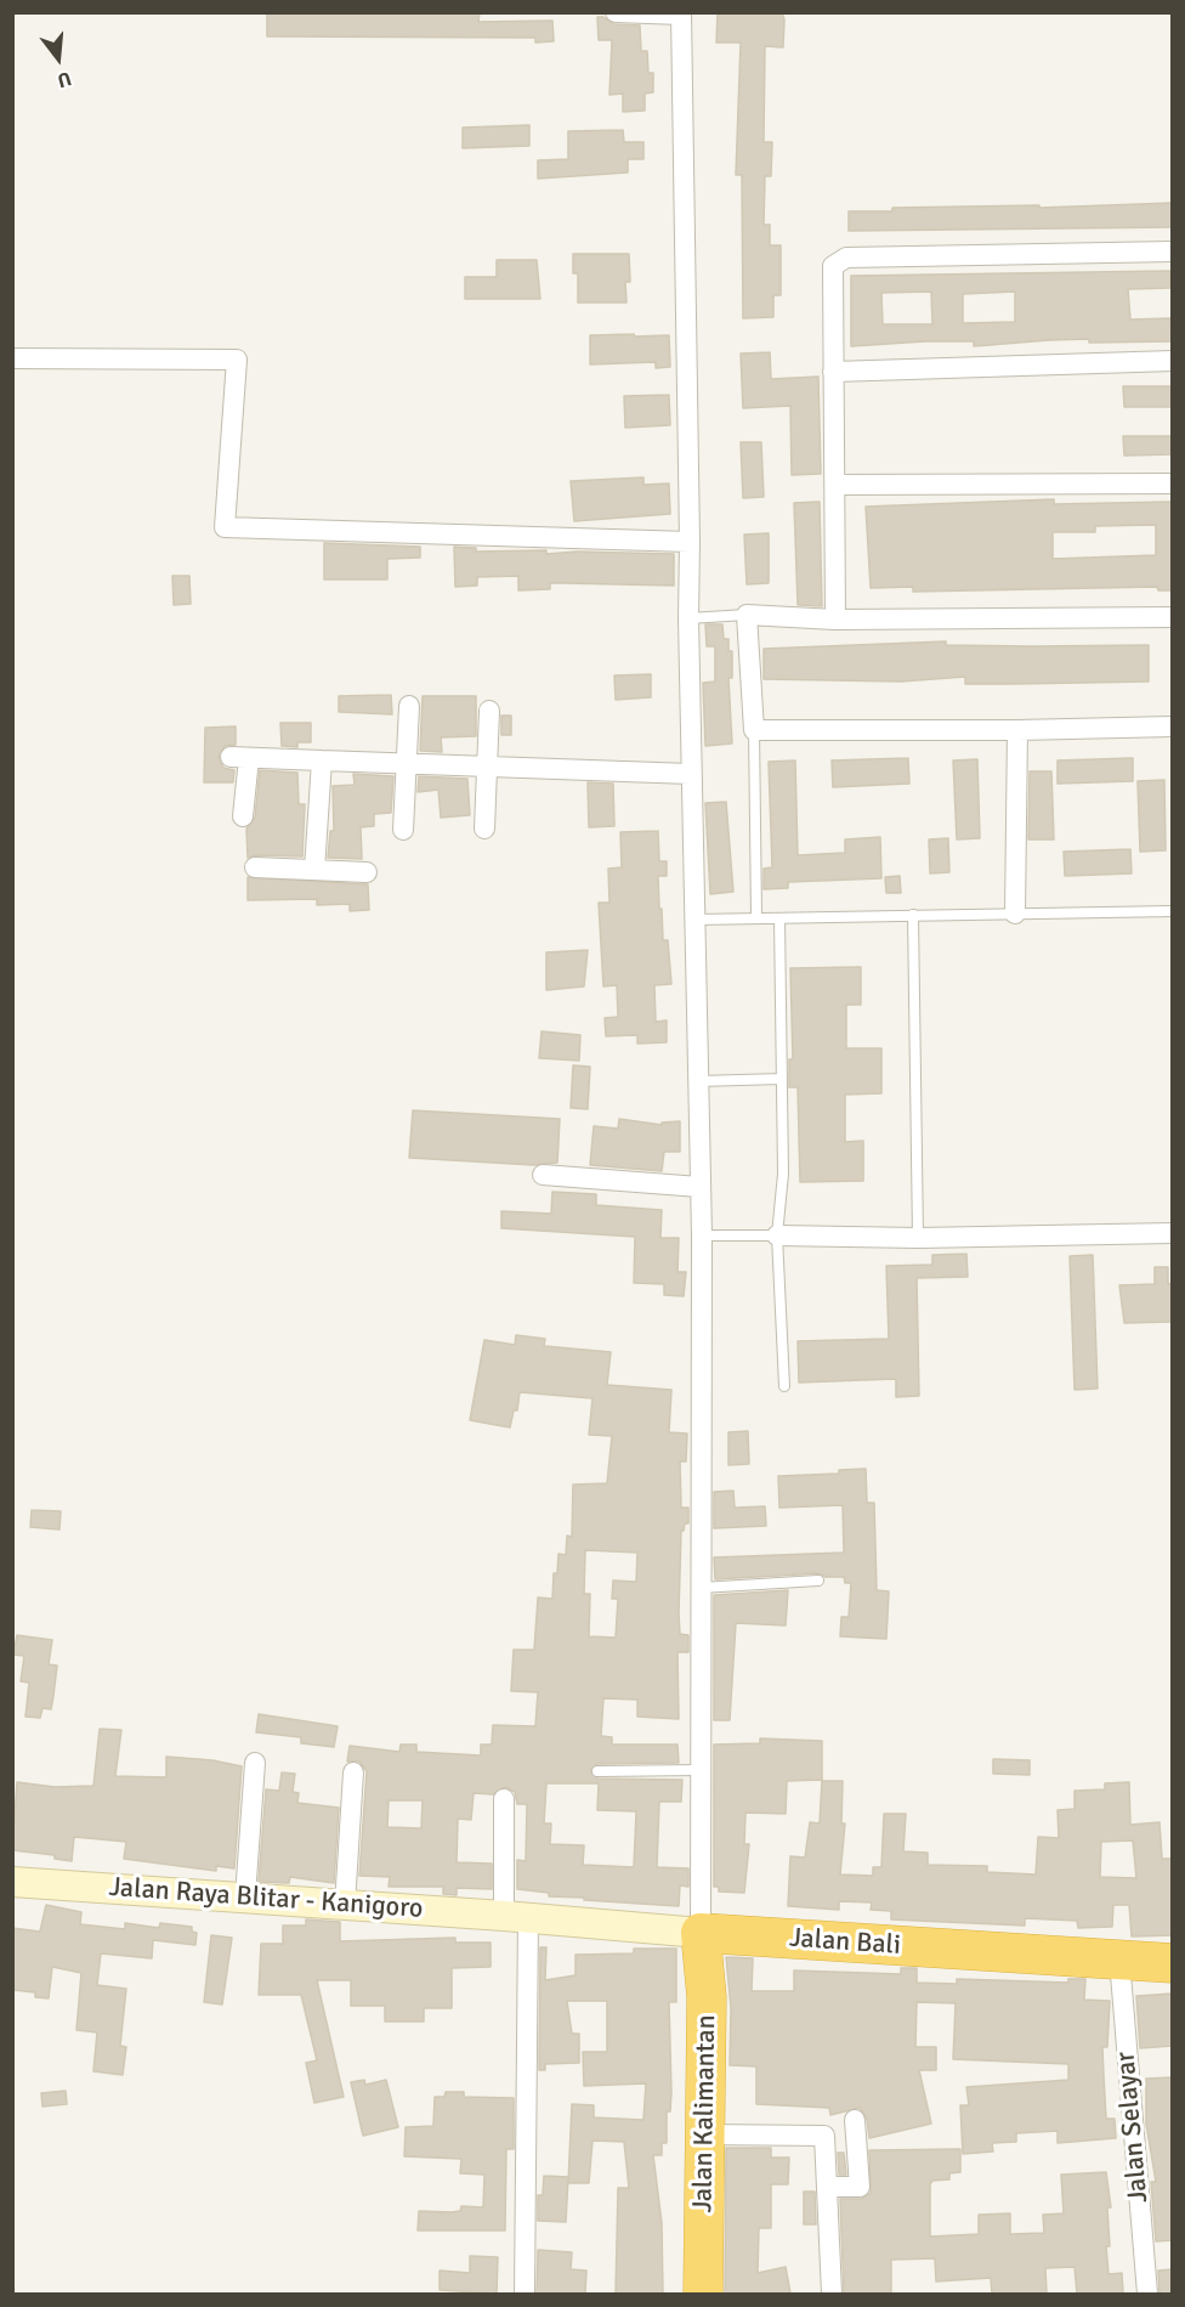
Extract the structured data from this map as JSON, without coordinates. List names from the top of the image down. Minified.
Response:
{"streets":{"highway":["Jalan Bali","Jalan Kalimantan"],"main road":["Jalan Raya Blitar - Kanigoro"],"street":["Jalan Selayar"]},"crossings":[["Jalan Raya Blitar - Kanigoro","Jalan Bali"],["Jalan Bali","Jalan Kalimantan"],["Jalan Bali","Jalan Selayar"]],"north":"bottom"}
